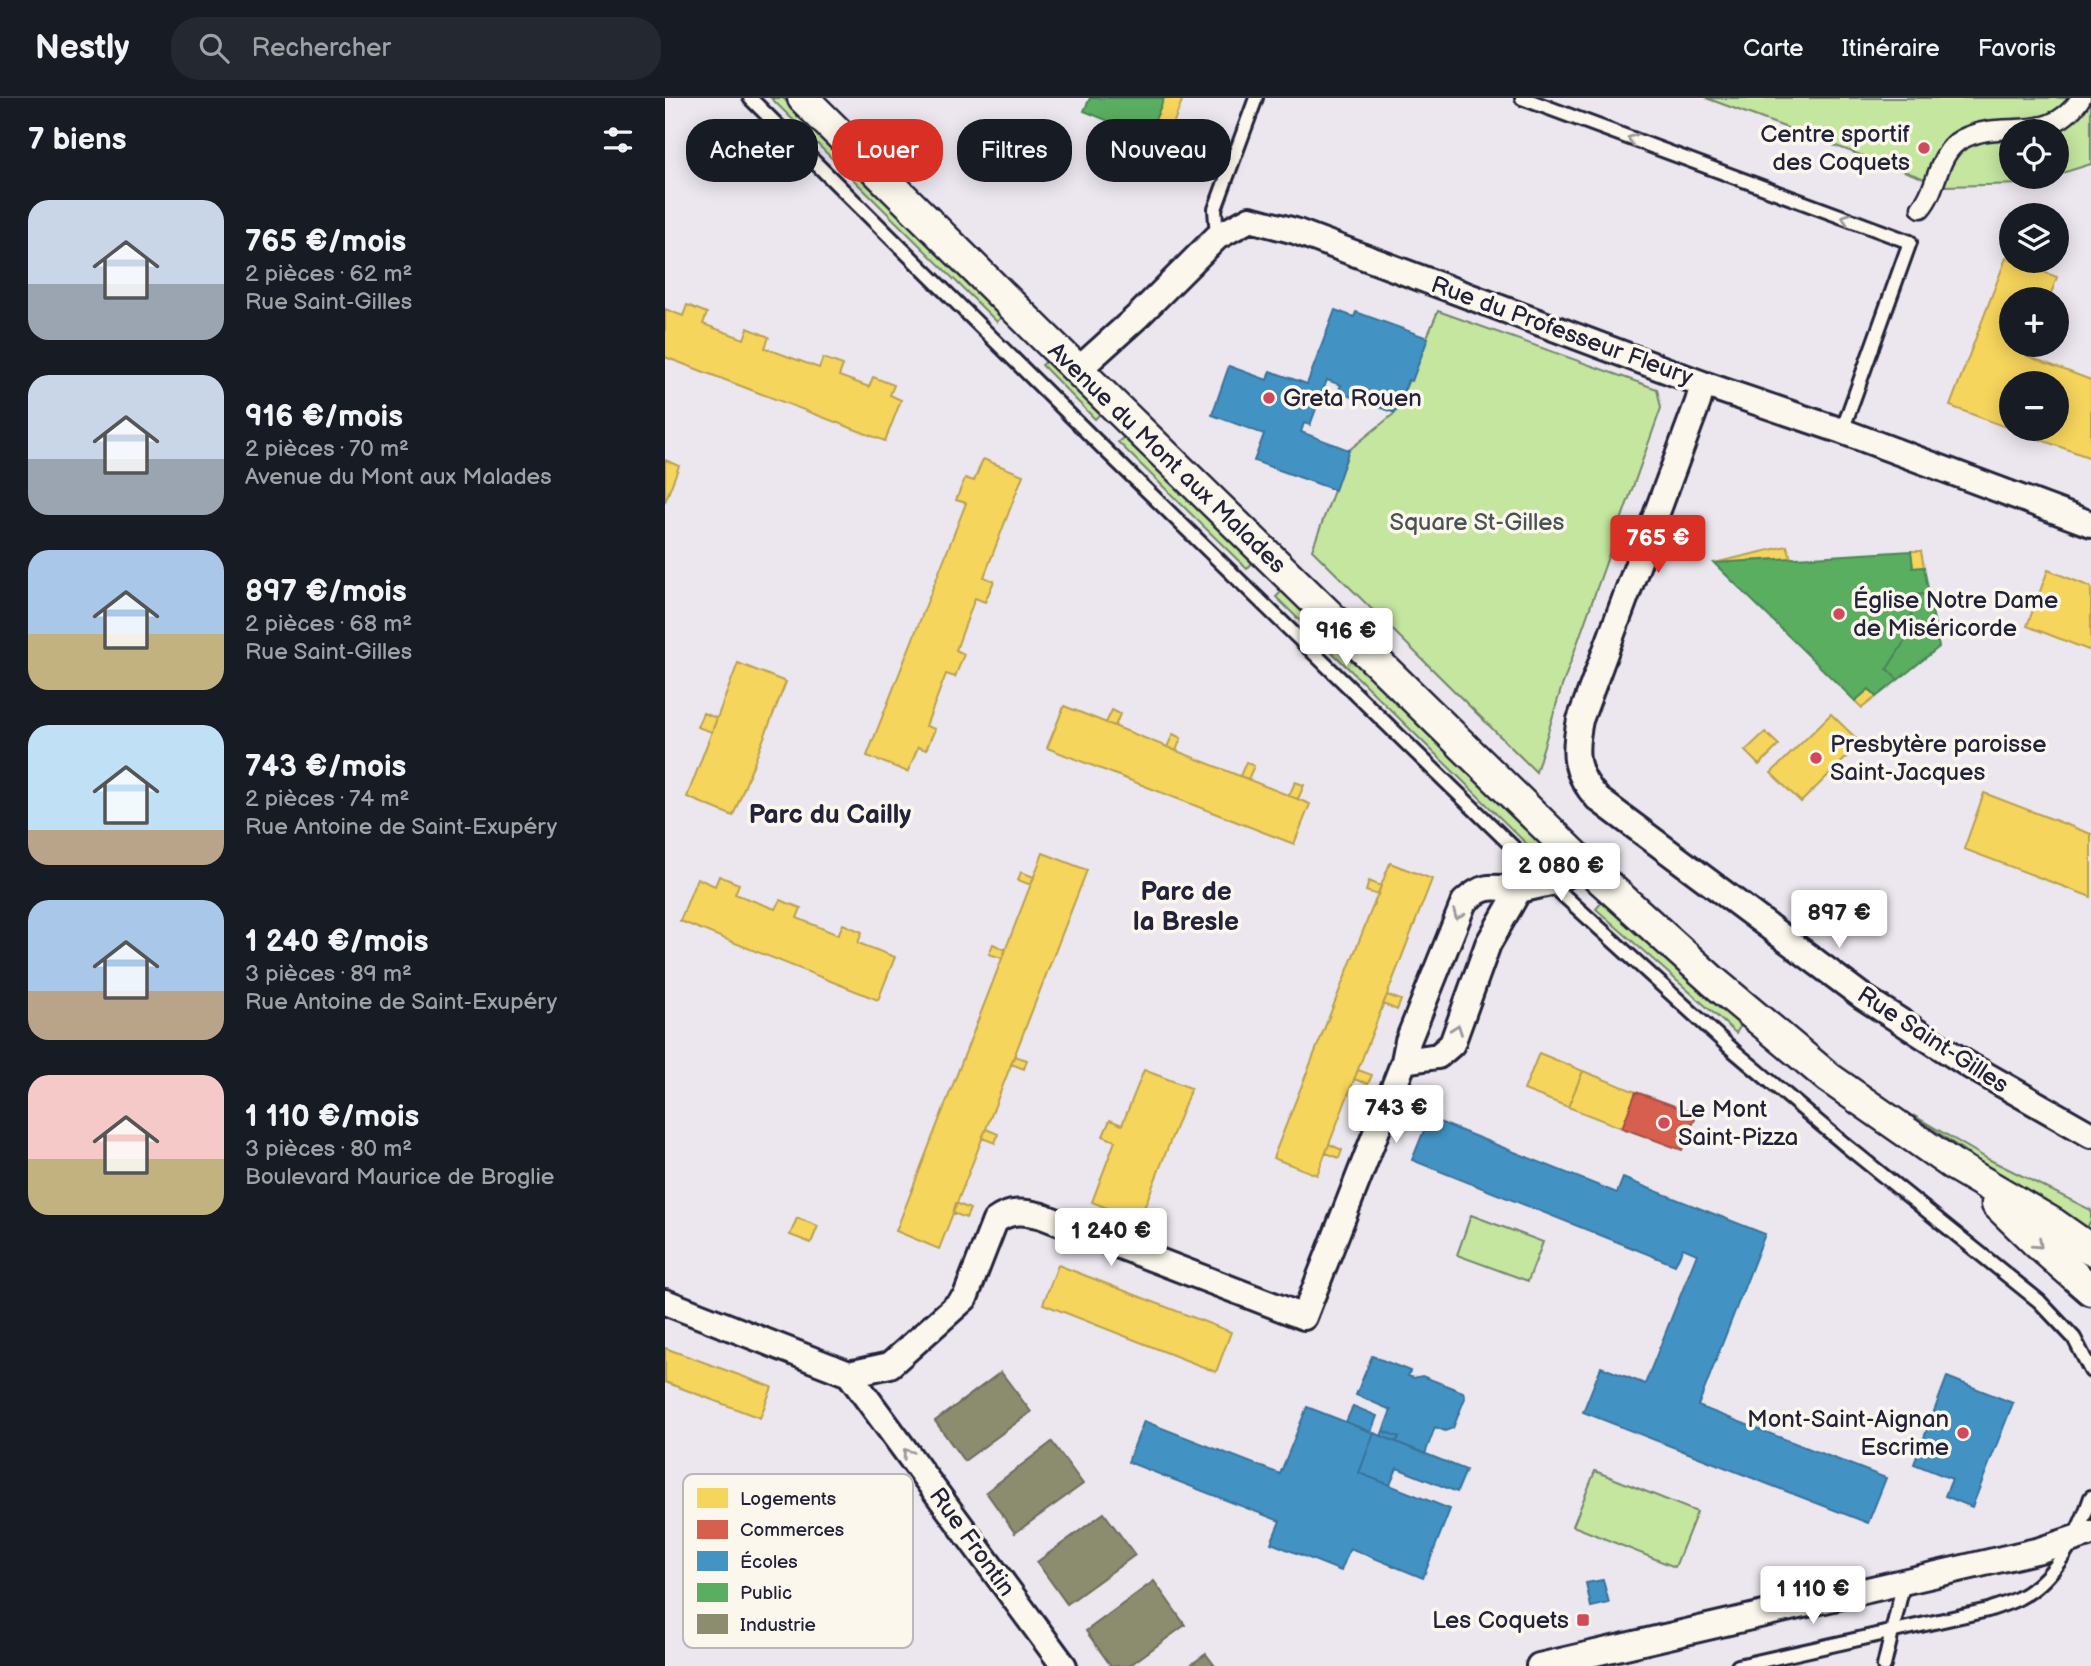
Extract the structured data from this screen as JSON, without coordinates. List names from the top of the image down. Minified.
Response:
{"streets":{"street":["Rue du Professeur Fleury","Avenue du Mont aux Malades","Rue Saint-Gilles","Rue Frontin"]},"crossings":[["Rue du Professeur Fleury","Avenue du Mont aux Malades"],["Rue du Professeur Fleury","Rue Saint-Gilles"]],"one_way":["Rue Frontin"],"districts":["Parc du Cailly","Parc de la Bresle"],"parks":["Square St-Gilles"],"places":{"other":["Centre sportif des Coquets","Greta Rouen","Église Notre Dame de Miséricorde","Presbytère paroisse Saint-Jacques","Le Mont Saint-Pizza","Mont-Saint-Aignan Escrime"],"transit":["Les Coquets"]},"legend":["Logements","Commerces","Écoles","Public","Industrie"],"page":{"header":"Nestly","search":"Rechercher","nav":["Carte","Itinéraire","Favoris"],"heading":"7 biens","map_buttons":["+","−"],"chip":["Acheter","Louer","Filtres","Nouveau"],"list":[{"name":"765 €/mois","note":"2 pièces · 62 m² · Rue Saint-Gilles"},{"name":"916 €/mois","note":"2 pièces · 70 m² · Avenue du Mont aux Malades"},{"name":"897 €/mois","note":"2 pièces · 68 m² · Rue Saint-Gilles"},{"name":"743 €/mois","note":"2 pièces · 74 m² · Rue Antoine de Saint-Exupéry"},{"name":"1 240 €/mois","note":"3 pièces · 89 m² · Rue Antoine de Saint-Exupéry"},{"name":"1 110 €/mois","note":"3 pièces · 80 m² · Boulevard Maurice de Broglie"}],"price":["765 €","916 €","2 080 €","897 €","743 €","1 240 €","1 110 €"]}}
